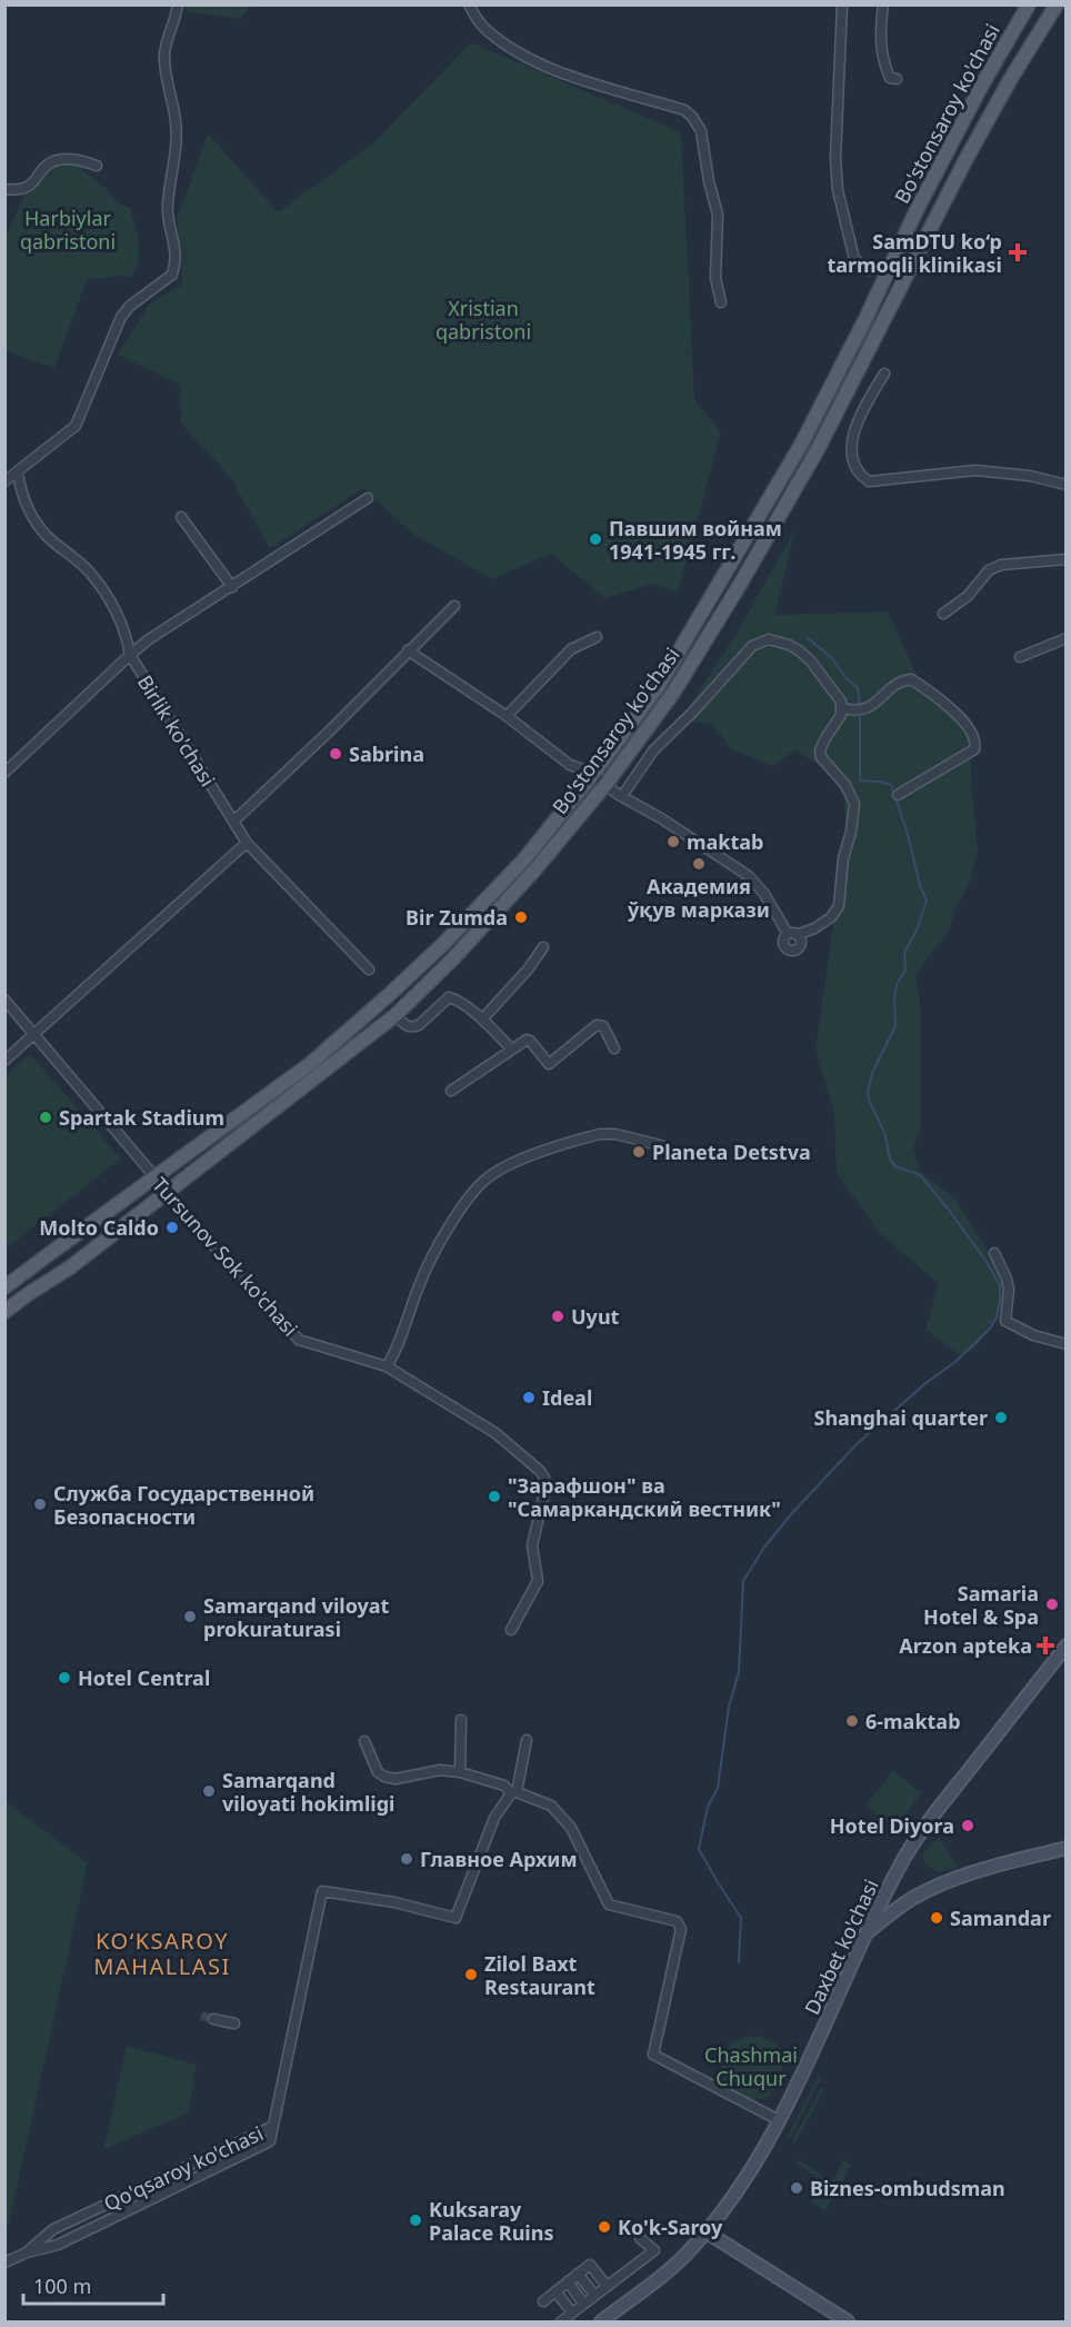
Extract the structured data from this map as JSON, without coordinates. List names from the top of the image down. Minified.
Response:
{"streets":{"main road":["Bo'stonsaroy ko'chasi","Daxbet ko'chasi"],"street":["Birlik ko'chasi","Tursunov Sok ko'chasi","Qo'qsaroy ko'chasi"]},"crossings":[["Bo'stonsaroy ko'chasi","Tursunov Sok ko'chasi"]],"districts":["KO‘KSAROY MAHALLASI"],"parks":["Harbiylar qabristoni","Xristian qabristoni","Chashmai Chuqur"],"places":{"health":["SamDTU ko‘p tarmoqli klinikasi","Arzon apteka"],"other":["Павшим войнам 1941-1945 гг.","Sabrina","maktab","Академия ўқув маркази","Bir Zumda","Spartak Stadium","Planeta Detstva","Molto Caldo","Uyut","Ideal","Shanghai quarter","\"Зарафшон\" ва \"Самаркандский вестник\"","Служба Государственной Безопасности","Samaria Hotel & Spa","Samarqand viloyat prokuraturasi","Hotel Central","6-maktab","Samarqand viloyati hokimligi","Hotel Diyora","Главное Архим","Samandar","Zilol Baxt Restaurant","Biznes-ombudsman","Kuksaray Palace Ruins","Ko'k-Saroy"]},"scale_bar":"100 m"}
